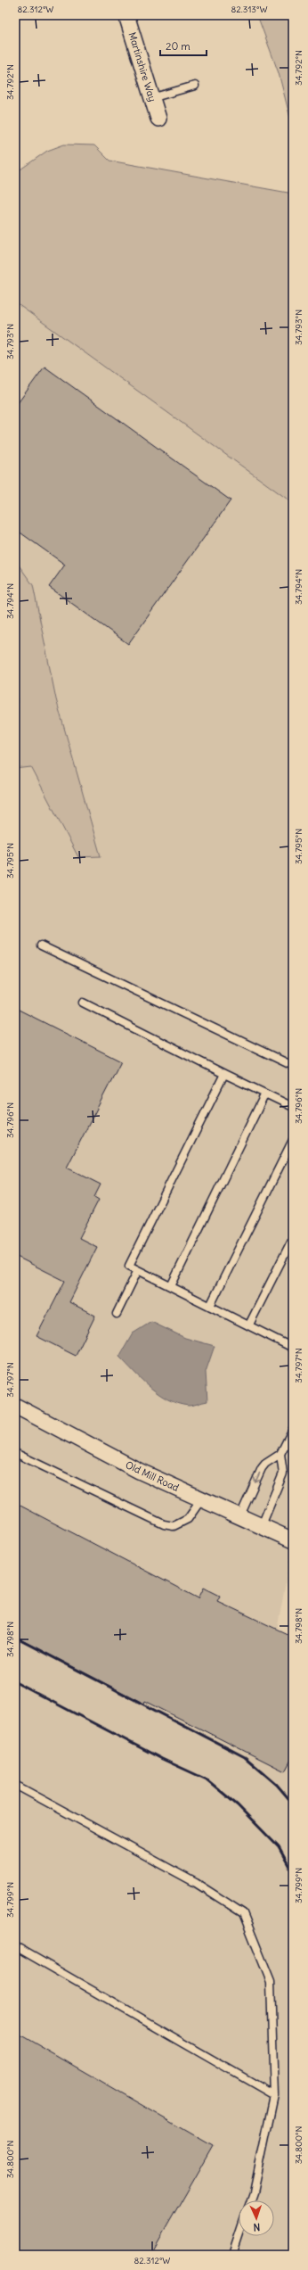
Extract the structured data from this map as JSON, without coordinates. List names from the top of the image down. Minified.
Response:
{"streets":{"street":["Martinshire Way","Old Mill Road"]},"scale_bar":"20 m","north":"bottom","coordinates":["82.312°W","82.313°W","34.792°N","34.793°N","34.794°N","34.795°N","34.796°N","34.797°N","34.798°N","34.799°N","34.800°N"]}
